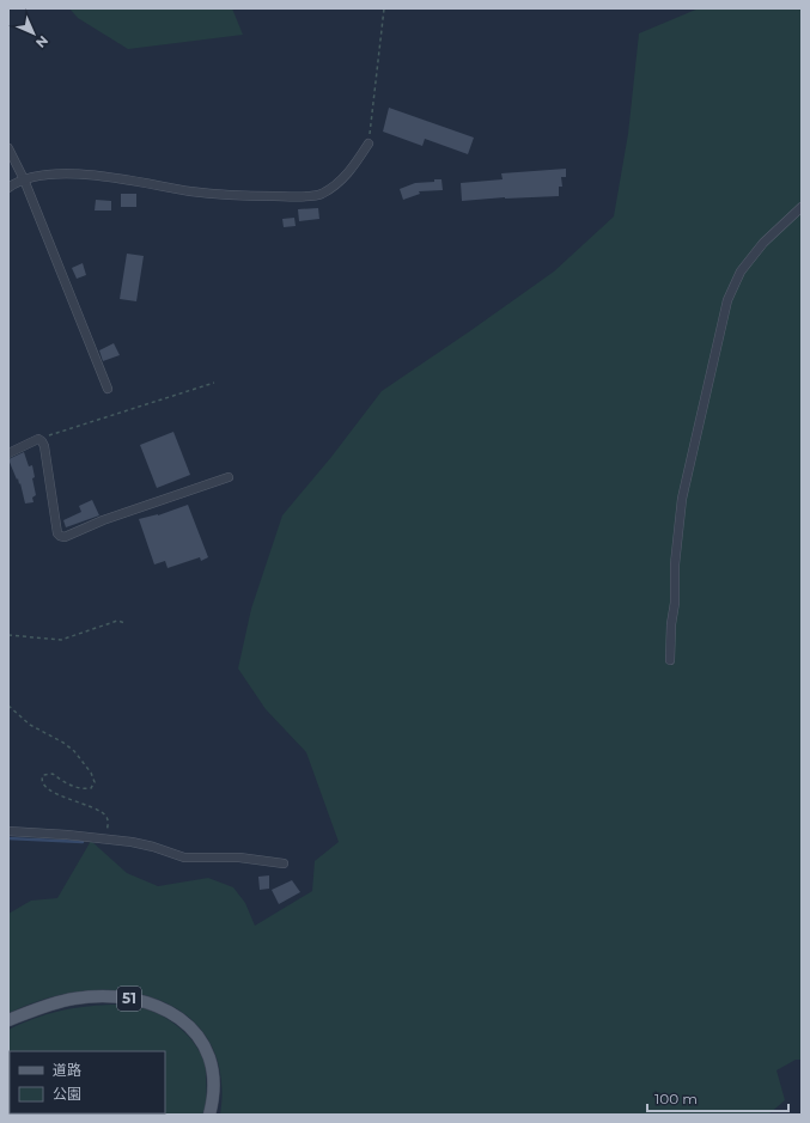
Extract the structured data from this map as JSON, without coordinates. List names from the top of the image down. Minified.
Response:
{"streets":{"main road":["51"]},"legend":["道路","公園"],"scale_bar":"100 m","north":"bottom right"}
